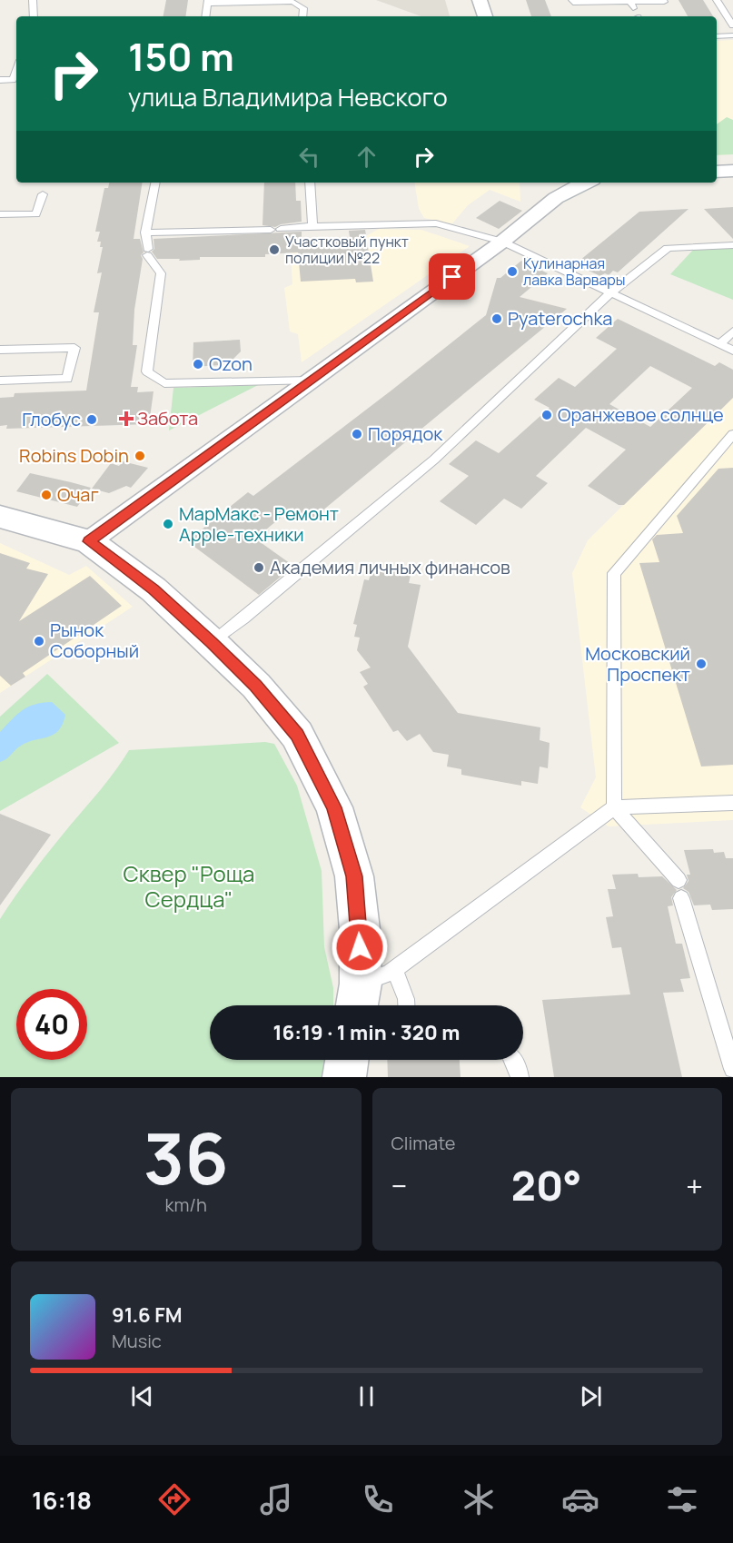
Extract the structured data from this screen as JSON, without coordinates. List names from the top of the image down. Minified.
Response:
{"parks":["Сквер \"Роща Сердца\""],"places":{"other":["Участковый пункт полиции №22","Кулинарная лавка Варвары","Pyaterochka","Ozon","Оранжевое солнце","Глобус","Порядок","Robins Dobin","Очаг","МарМакс - Ремонт Apple-техники","Академия личных финансов","Рынок Соборный","Московский Проспект"],"health":["Забота"]},"page":{"turn":["150 m","улица Владимира Невского"],"limit":"40","trip":"16:19 · 1 min · 320 m","tile":[["36","km/h"],"Climate"],"heat":["−","20°","+"],"song":["91.6 FM","Music"],"tabs":"16:18"}}
